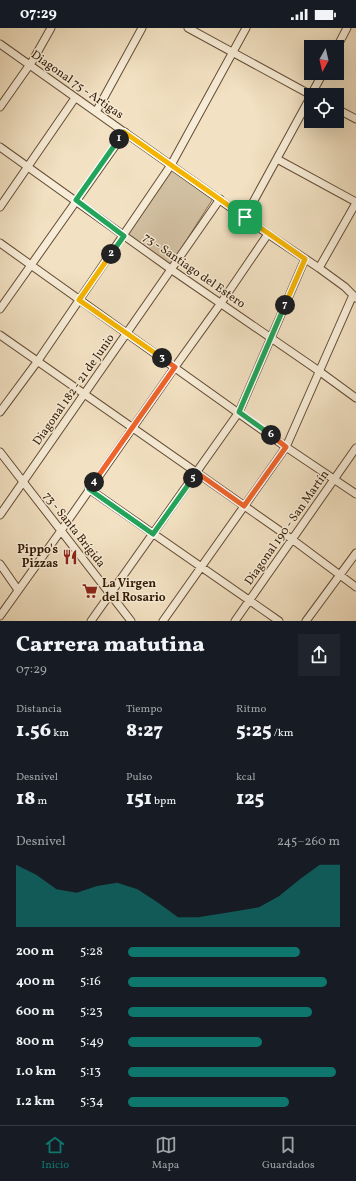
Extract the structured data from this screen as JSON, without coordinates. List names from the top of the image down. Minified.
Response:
{"streets":{"street":["Diagonal 75 - Artigas","73 - Santiago del Estero","Diagonal 182 - 21 de Junio","Diagonal 190 - San Martín","73 - Santa Brígida"]},"crossings":[["Diagonal 75 - Artigas","Diagonal 182 - 21 de Junio"],["73 - Santiago del Estero","Diagonal 182 - 21 de Junio"],["Diagonal 182 - 21 de Junio","73 - Santa Brígida"]],"places":{"restaurant":["Pippo's Pizzas"],"supermarket":["La Virgen del Rosario"]},"north":"bottom","page":{"status":"07:29","pins":["1","2","7","3","6","5","4"],"heading":["Carrera matutina","07:29"],"stats":[["Distancia","1.56 km"],["Tiempo","8:27"],["Ritmo","5:25 /km"],["Desnivel","18 m"],["Pulso","151 bpm"],["kcal","125"]],"chart":["Desnivel","245–260 m"],"list":[{"name":"200 m","note":"5:28"},{"name":"400 m","note":"5:16"},{"name":"600 m","note":"5:23"},{"name":"800 m","note":"5:49"},{"name":"1.0 km","note":"5:13"},{"name":"1.2 km","note":"5:34"}],"tabs":["Inicio","Mapa","Guardados"]}}
